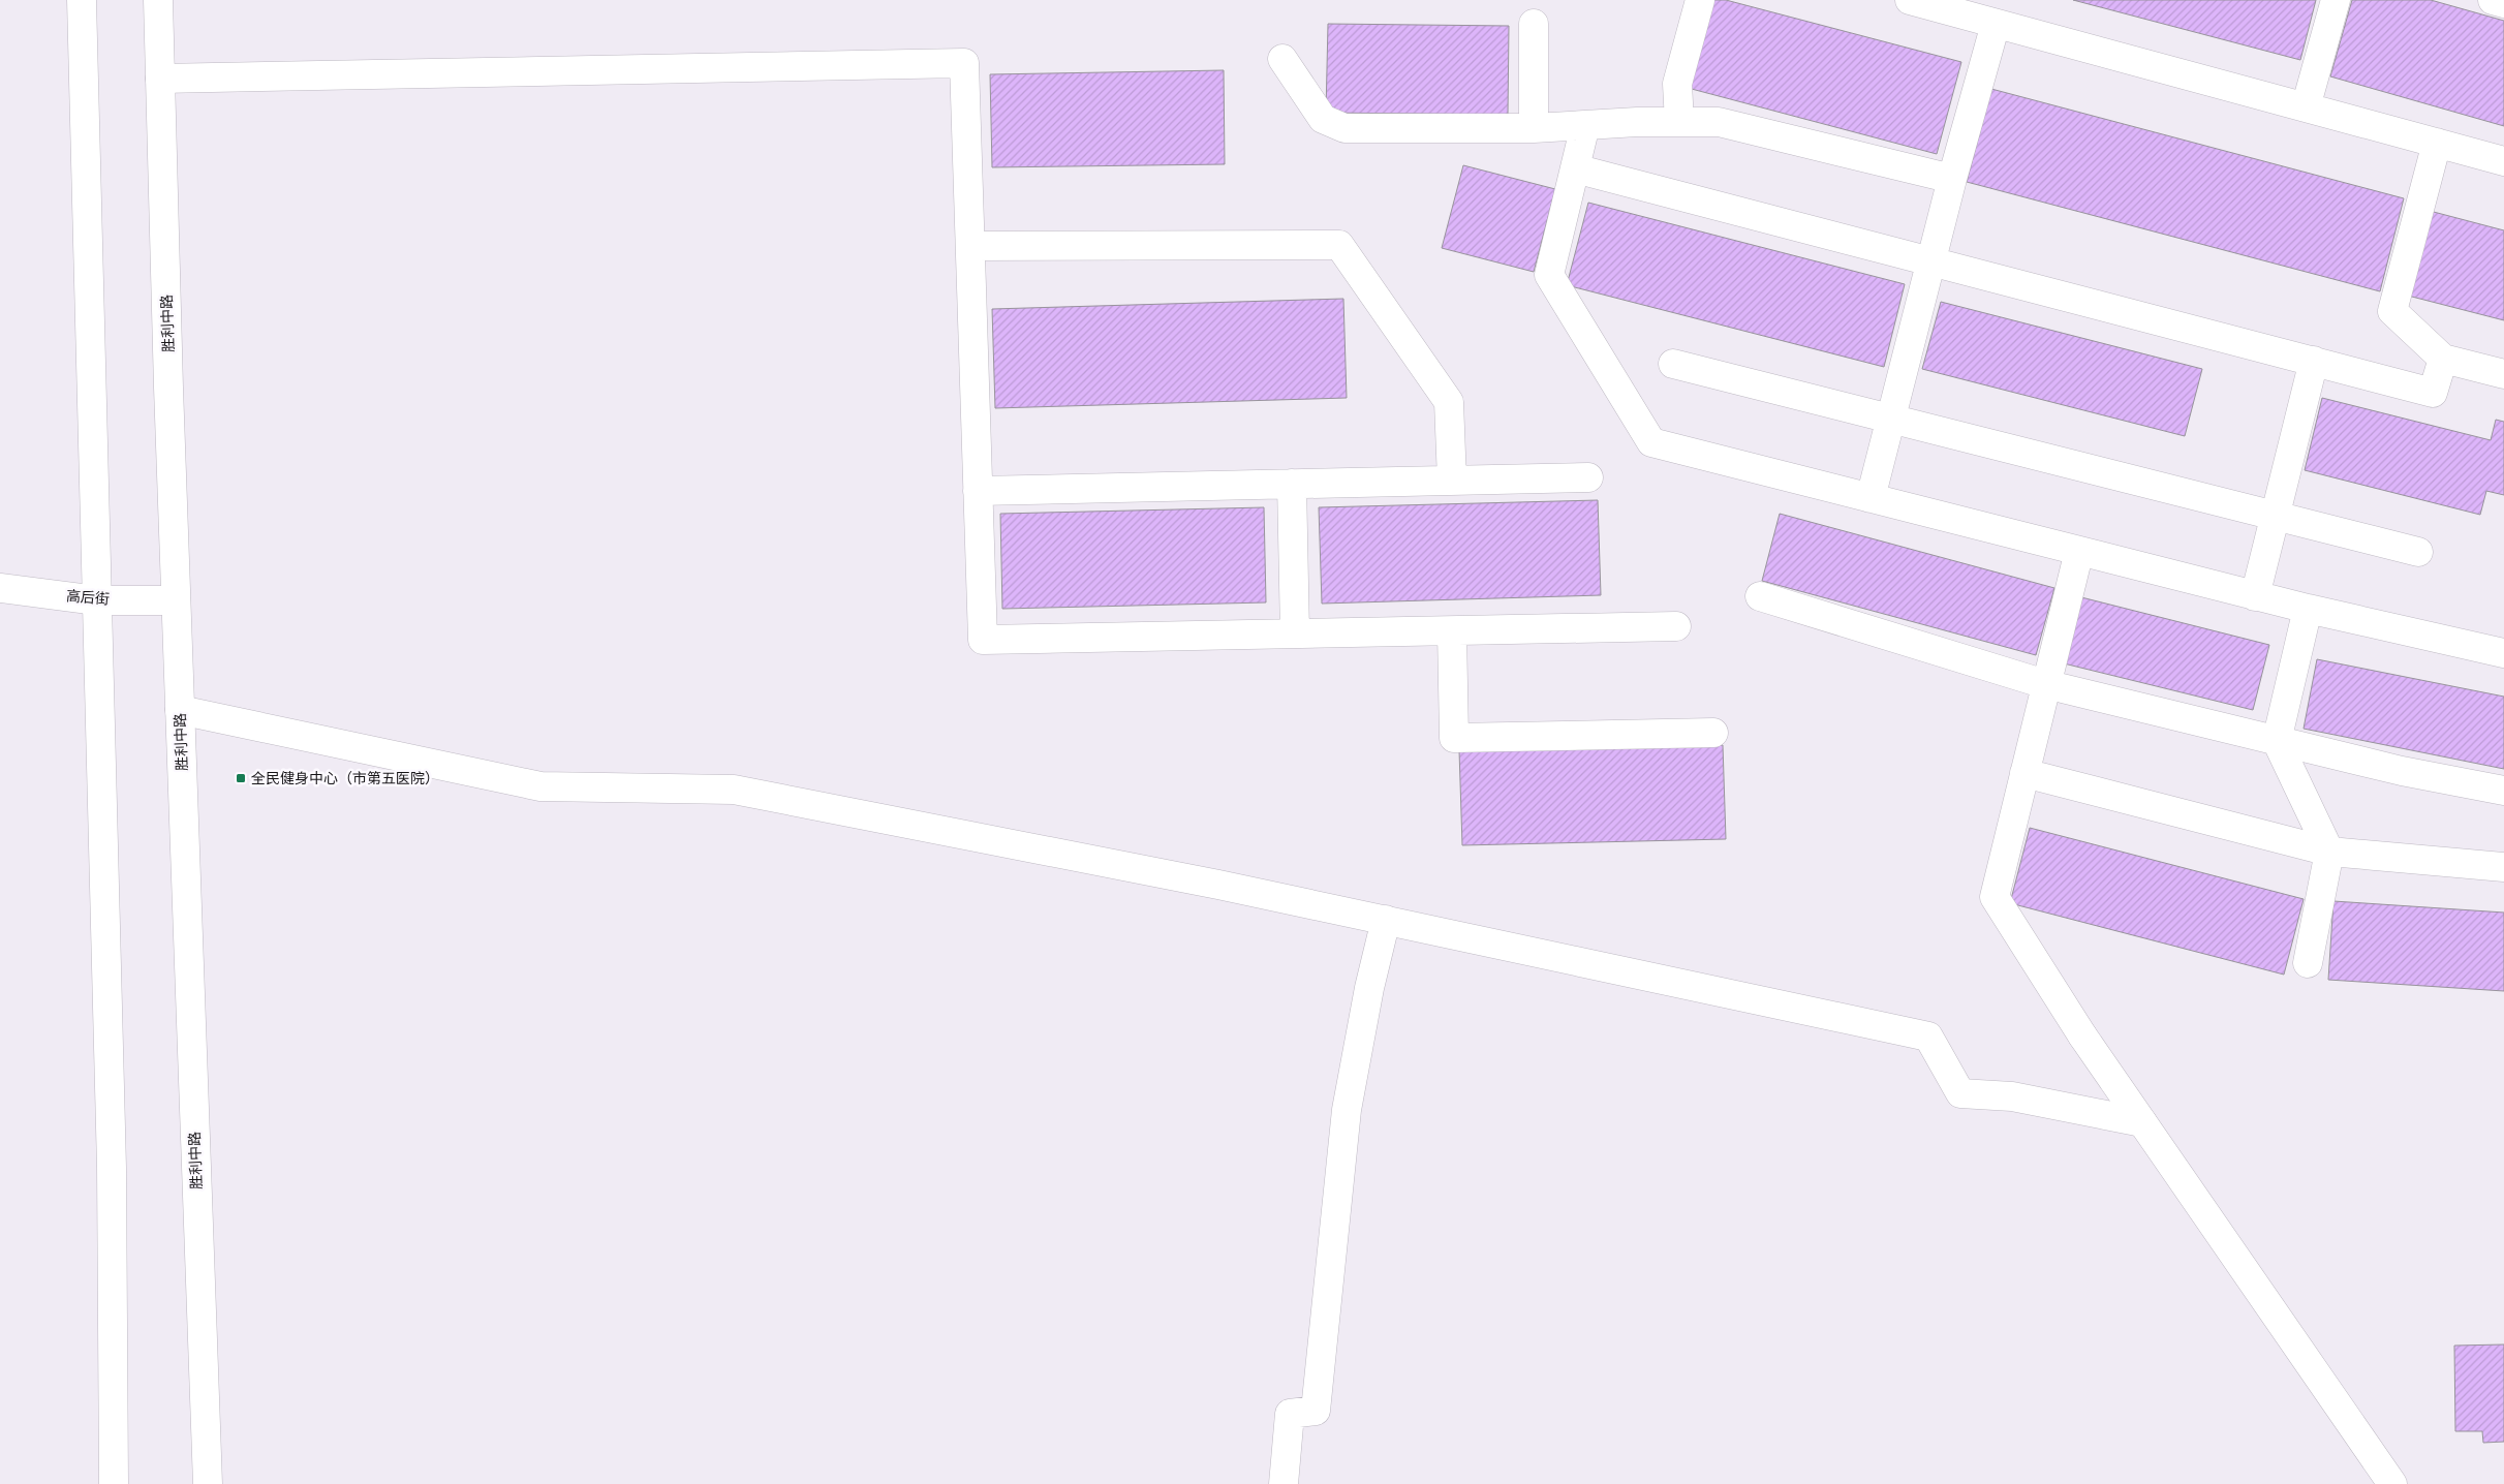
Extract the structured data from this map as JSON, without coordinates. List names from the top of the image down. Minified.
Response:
{"streets":{"main road":["胜利中路","高后街"]},"crossings":[["胜利中路","高后街"]],"places":{"transit":["全民健身中心（市第五医院）"]}}
